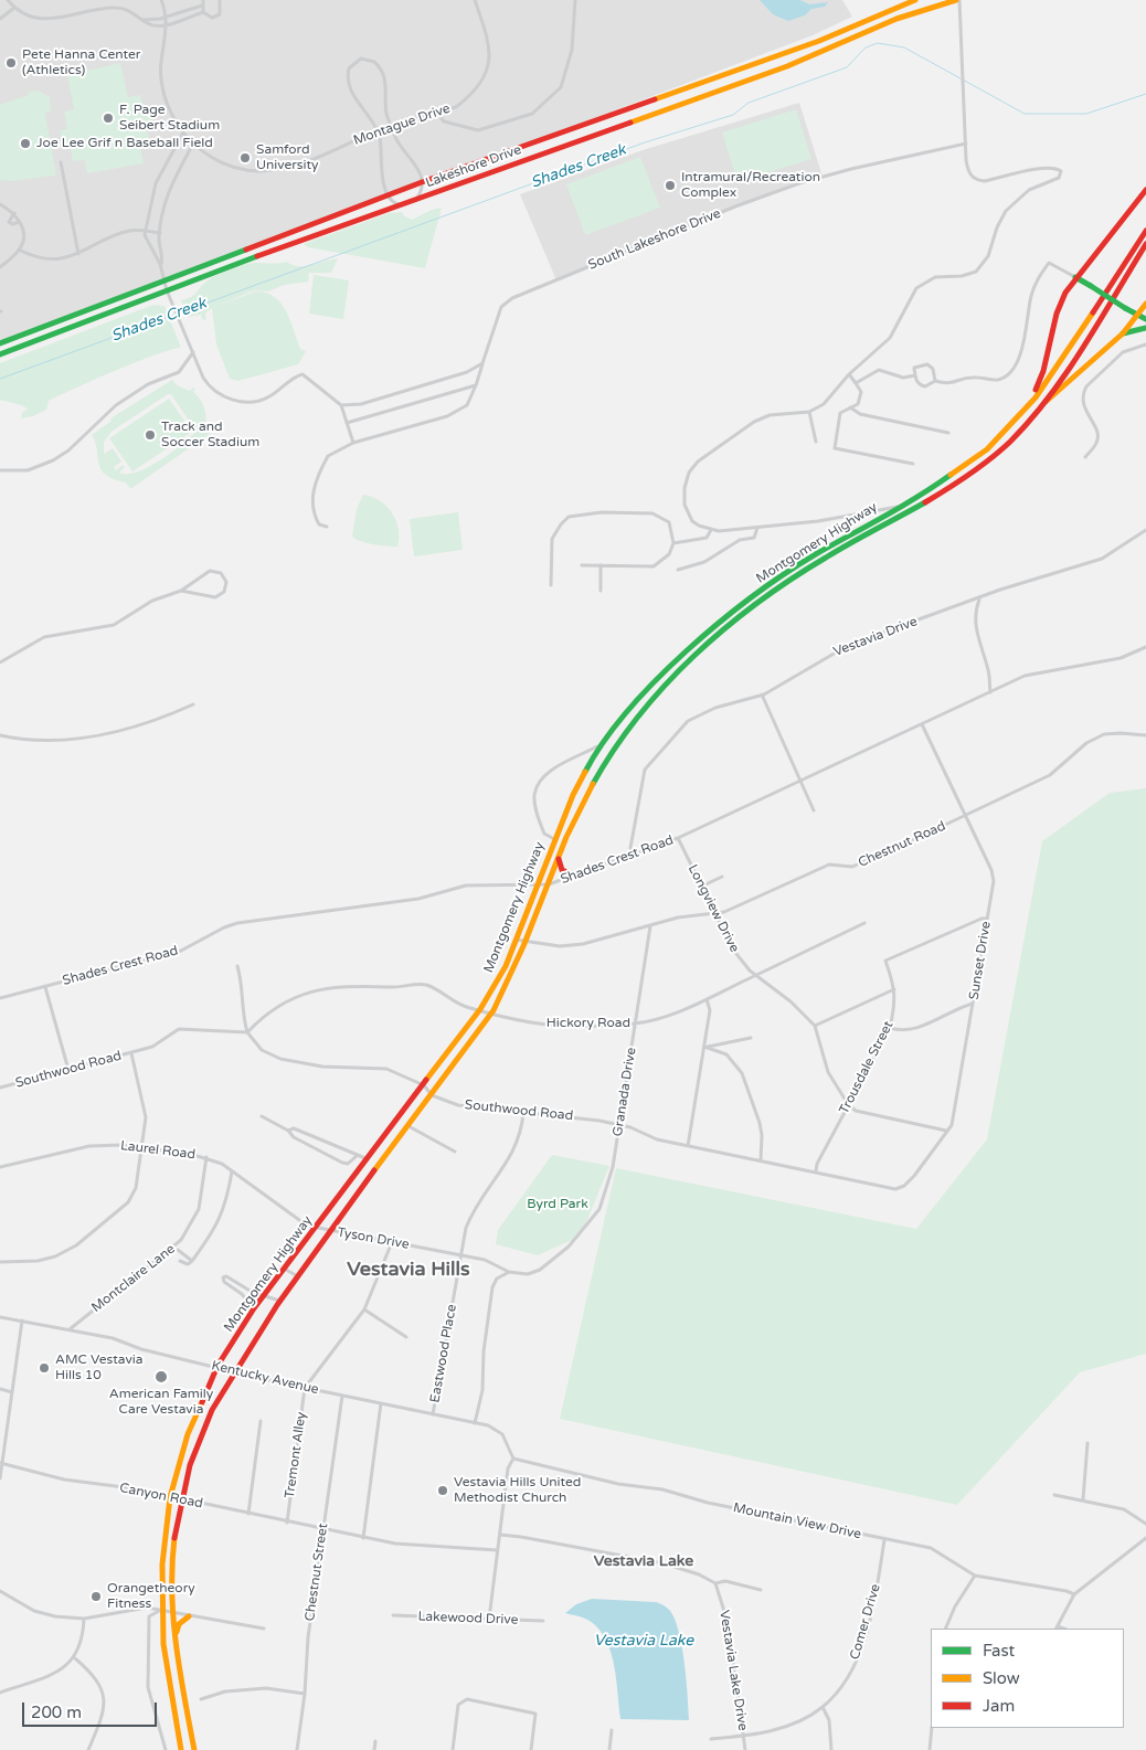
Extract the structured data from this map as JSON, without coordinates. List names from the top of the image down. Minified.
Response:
{"streets":{"main road":["Lakeshore Drive","Montgomery Highway"],"street":["Montague Drive","South Lakeshore Drive","Vestavia Drive","Chestnut Road","Shades Crest Road","Longview Drive","Sunset Drive","Hickory Road","Trousdale Street","Southwood Road","Granada Drive","Laurel Road","Tyson Drive","Montclaire Lane","Eastwood Place","Kentucky Avenue","Tremont Alley","Canyon Road","Mountain View Drive","Chestnut Street","Lakewood Drive","Comer Drive","Vestavia Lake Drive"]},"crossings":[["Montgomery Highway","Chestnut Road"],["Montgomery Highway","Shades Crest Road"],["Montgomery Highway","Hickory Road"],["Montgomery Highway","Southwood Road"],["Montgomery Highway","Laurel Road"],["Montgomery Highway","Tyson Drive"],["Montgomery Highway","Kentucky Avenue"],["Montgomery Highway","Canyon Road"],["Vestavia Drive","Shades Crest Road"],["Chestnut Road","Longview Drive"],["Chestnut Road","Sunset Drive"],["Chestnut Road","Granada Drive"],["Shades Crest Road","Longview Drive"],["Shades Crest Road","Sunset Drive"],["Longview Drive","Hickory Road"],["Longview Drive","Trousdale Street"],["Sunset Drive","Trousdale Street"],["Sunset Drive","Southwood Road"],["Hickory Road","Southwood Road"],["Hickory Road","Granada Drive"],["Trousdale Street","Southwood Road"],["Southwood Road","Granada Drive"],["Southwood Road","Eastwood Place"],["Granada Drive","Tyson Drive"],["Laurel Road","Tyson Drive"],["Laurel Road","Montclaire Lane"],["Tyson Drive","Eastwood Place"],["Montclaire Lane","Kentucky Avenue"],["Eastwood Place","Kentucky Avenue"],["Kentucky Avenue","Tremont Alley"],["Kentucky Avenue","Mountain View Drive"],["Kentucky Avenue","Chestnut Street"],["Tremont Alley","Canyon Road"],["Canyon Road","Chestnut Street"],["Mountain View Drive","Comer Drive"],["Comer Drive","Vestavia Lake Drive"]],"districts":["Vestavia Hills","Vestavia Lake"],"water":["Shades Creek","Vestavia Lake"],"parks":["Byrd Park"],"places":["Pete Hanna Center (Athletics)","F. Page Seibert Stadium","Joe Lee Grif n Baseball Field","Samford University","Intramural/Recreation Complex","Track and Soccer Stadium","AMC Vestavia Hills 10","American Family Care Vestavia","Vestavia Hills United Methodist Church","Orangetheory Fitness"],"legend":["Fast","Slow","Jam"],"scale_bar":"200 m"}
